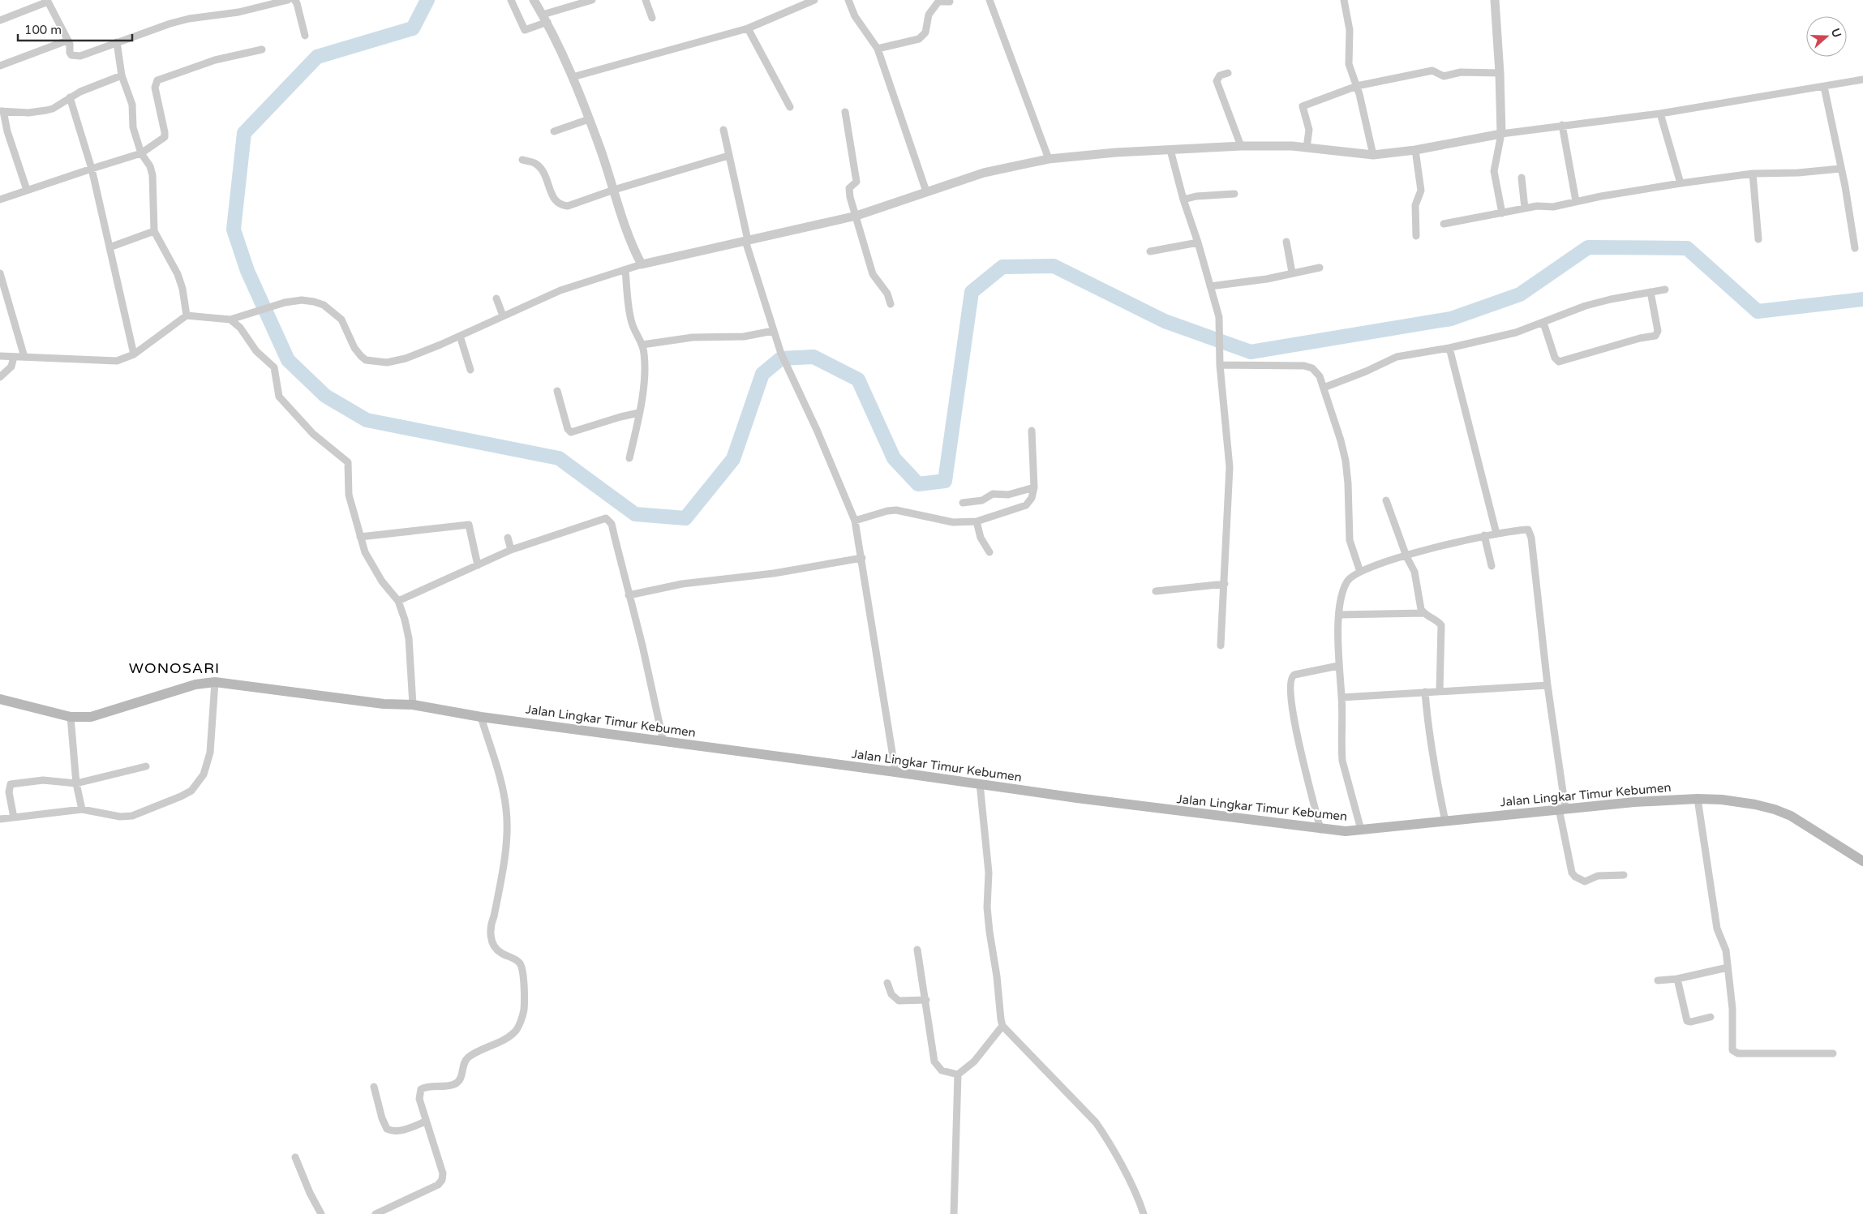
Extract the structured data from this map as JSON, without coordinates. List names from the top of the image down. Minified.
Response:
{"streets":{"main road":["Jalan Lingkar Timur Kebumen"]},"districts":["WONOSARI"],"scale_bar":"100 m","north":"right"}
